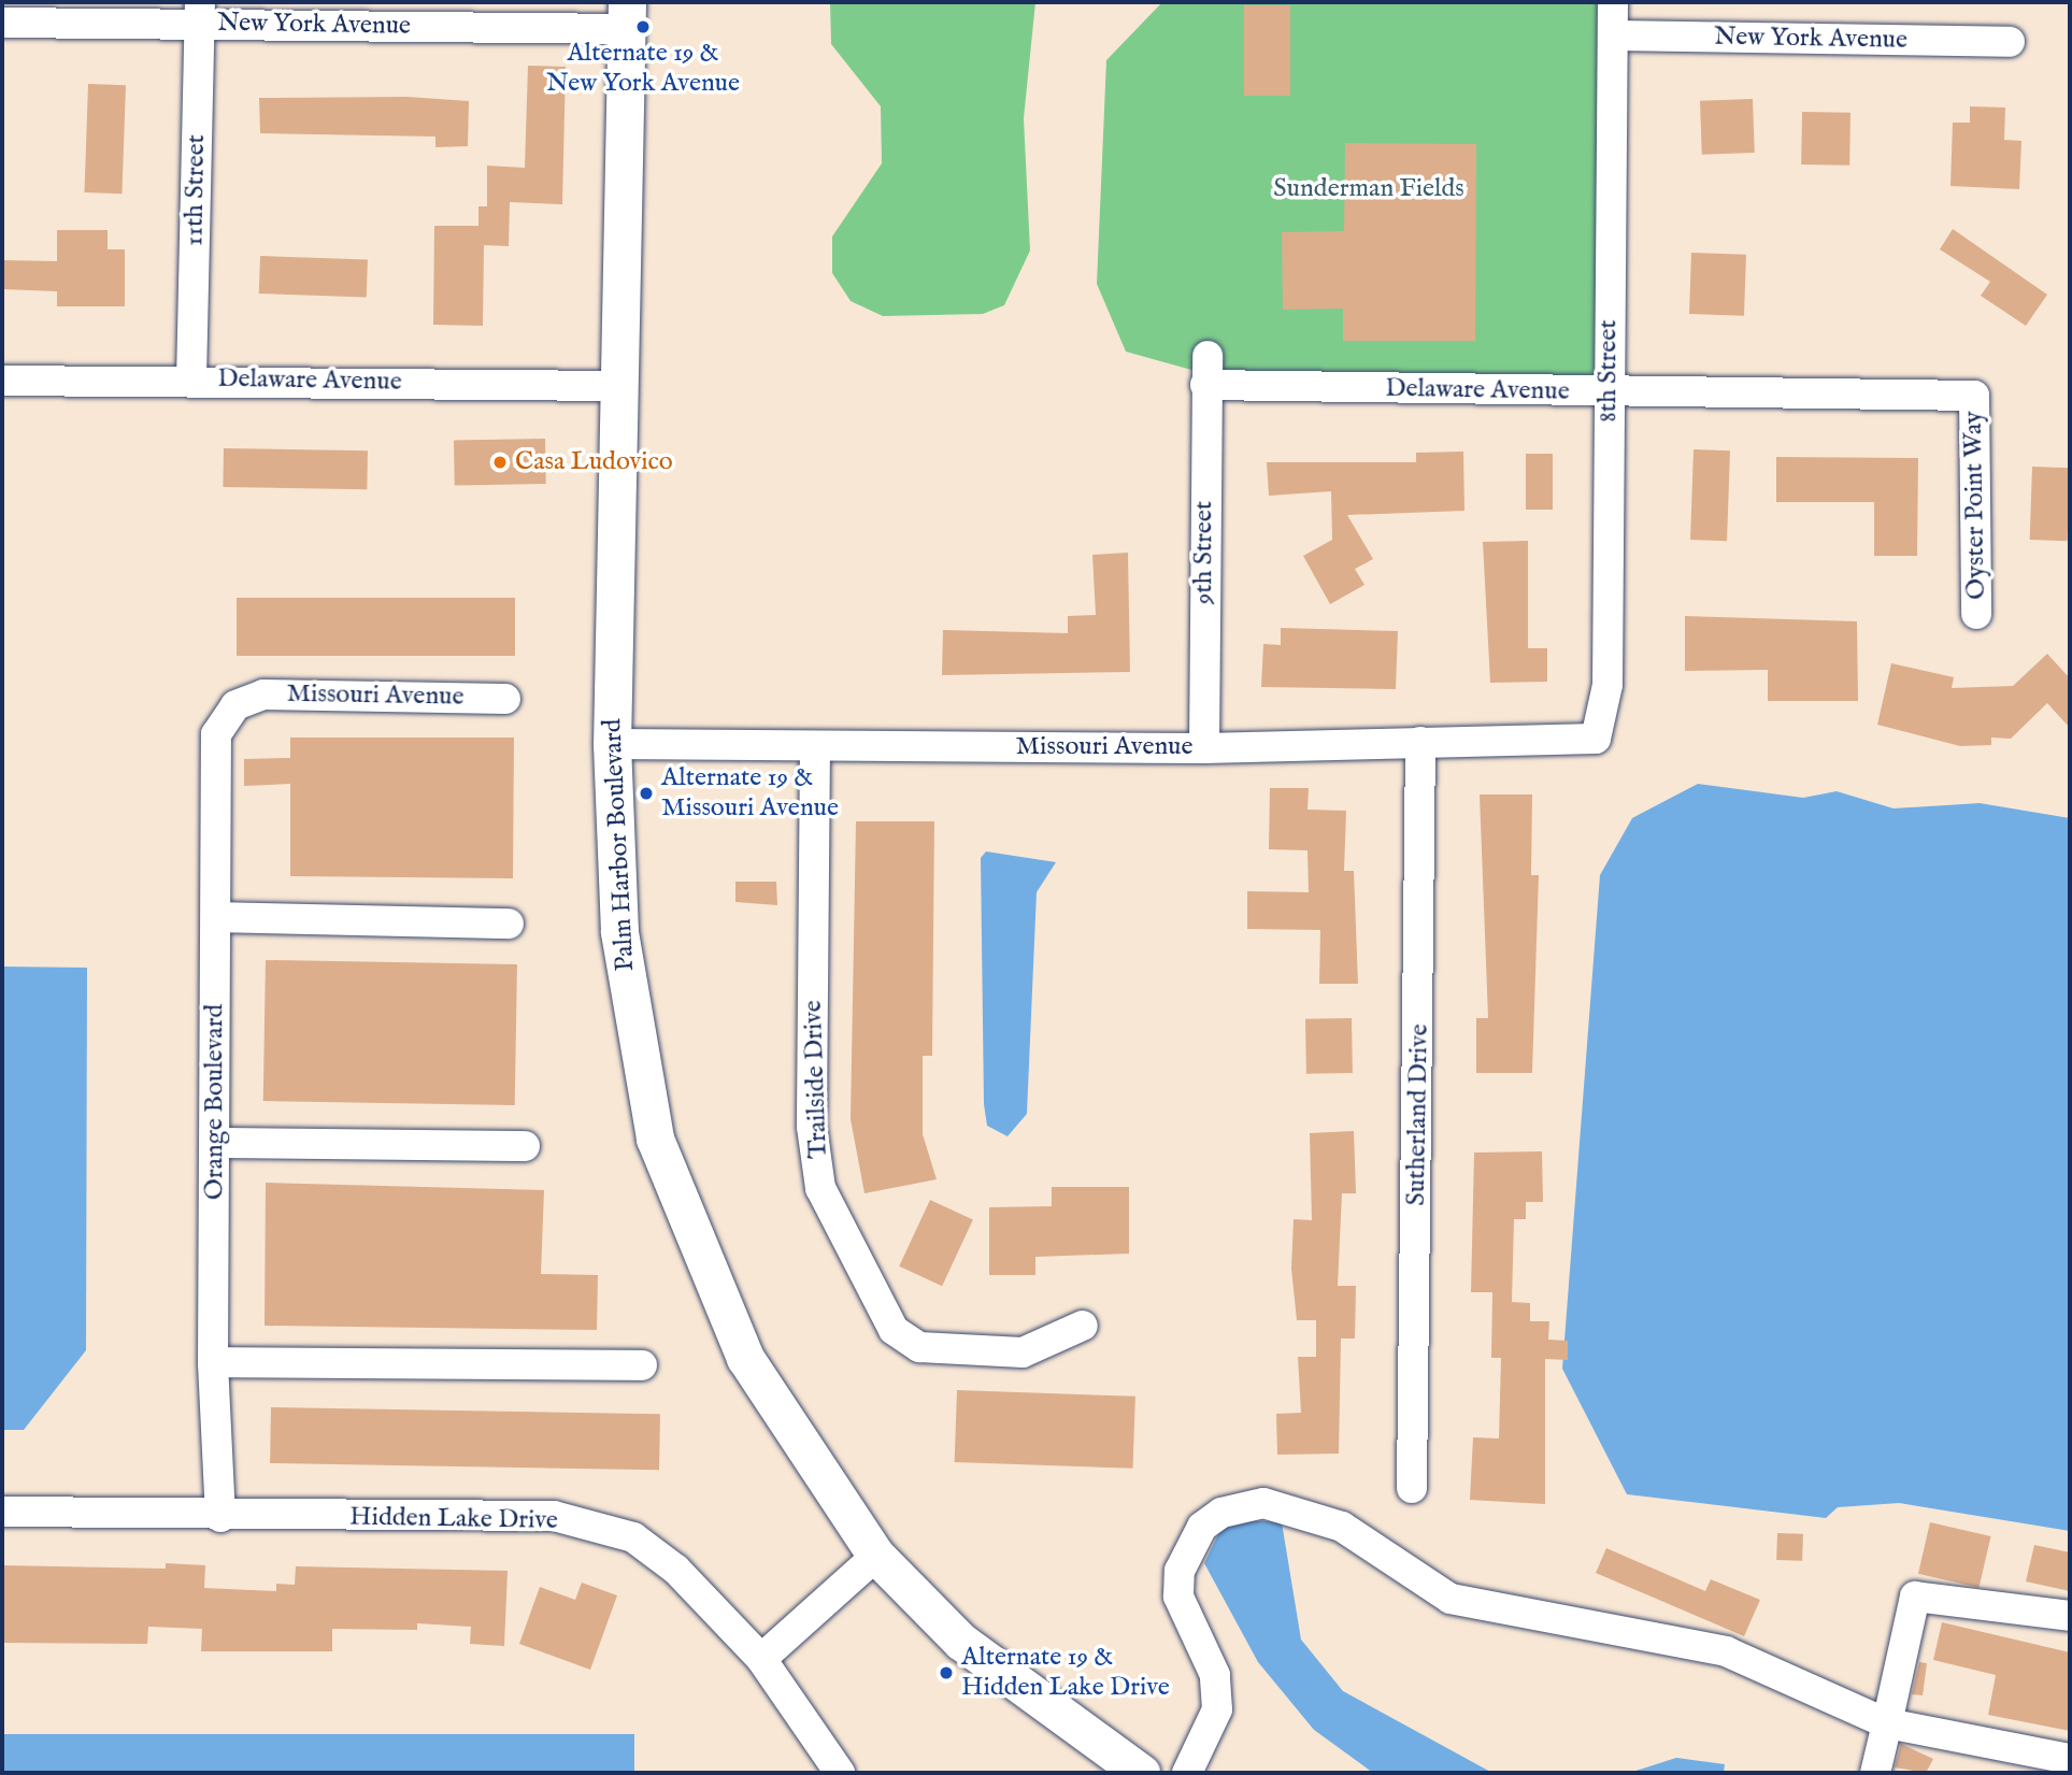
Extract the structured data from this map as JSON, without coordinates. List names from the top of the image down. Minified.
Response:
{"streets":{"main road":["Palm Harbor Boulevard"],"street":["New York Avenue","11th Street","8th Street","Delaware Avenue","Oyster Point Way","9th Street","Missouri Avenue","Trailside Drive","Orange Boulevard","Sutherland Drive","Hidden Lake Drive"]},"crossings":[["New York Avenue","11th Street"],["New York Avenue","8th Street"],["New York Avenue","Palm Harbor Boulevard"],["11th Street","Delaware Avenue"],["8th Street","Delaware Avenue"],["8th Street","Missouri Avenue"],["Delaware Avenue","Oyster Point Way"],["Delaware Avenue","9th Street"],["Delaware Avenue","Palm Harbor Boulevard"],["9th Street","Missouri Avenue"],["Missouri Avenue","Palm Harbor Boulevard"],["Missouri Avenue","Trailside Drive"],["Missouri Avenue","Orange Boulevard"],["Missouri Avenue","Sutherland Drive"],["Orange Boulevard","Hidden Lake Drive"]],"parks":["Sunderman Fields"],"places":["Alternate 19 & New York Avenue","Casa Ludovico","Alternate 19 & Missouri Avenue","Alternate 19 & Hidden Lake Drive"]}
